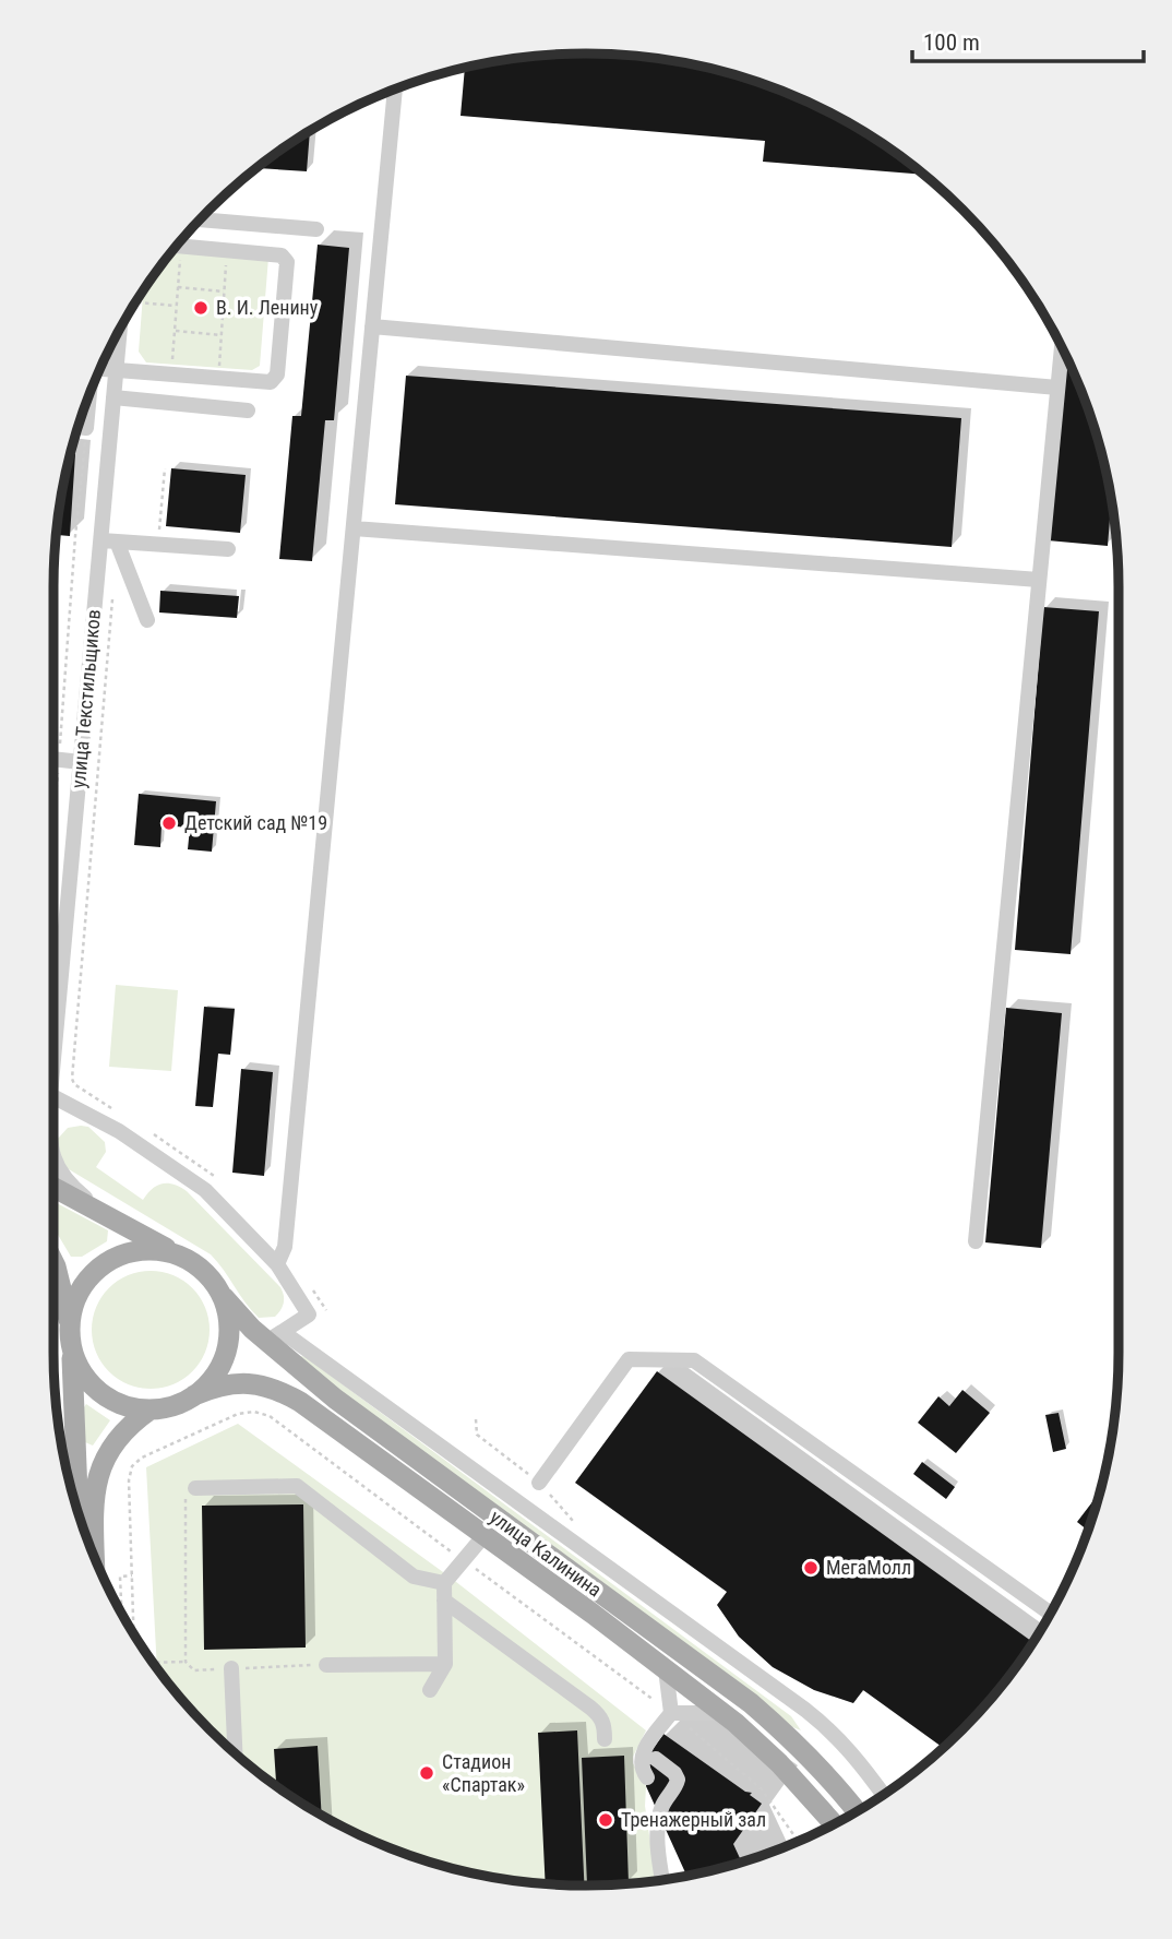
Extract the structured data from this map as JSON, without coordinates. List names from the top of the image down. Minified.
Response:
{"streets":{"main road":["улица Калинина"],"street":["улица Текстильщиков"]},"places":["В. И. Ленину","Детский сад №19","МегаМолл","Стадион «Спартак»","Тренажерный зал"],"scale_bar":"100 m"}
